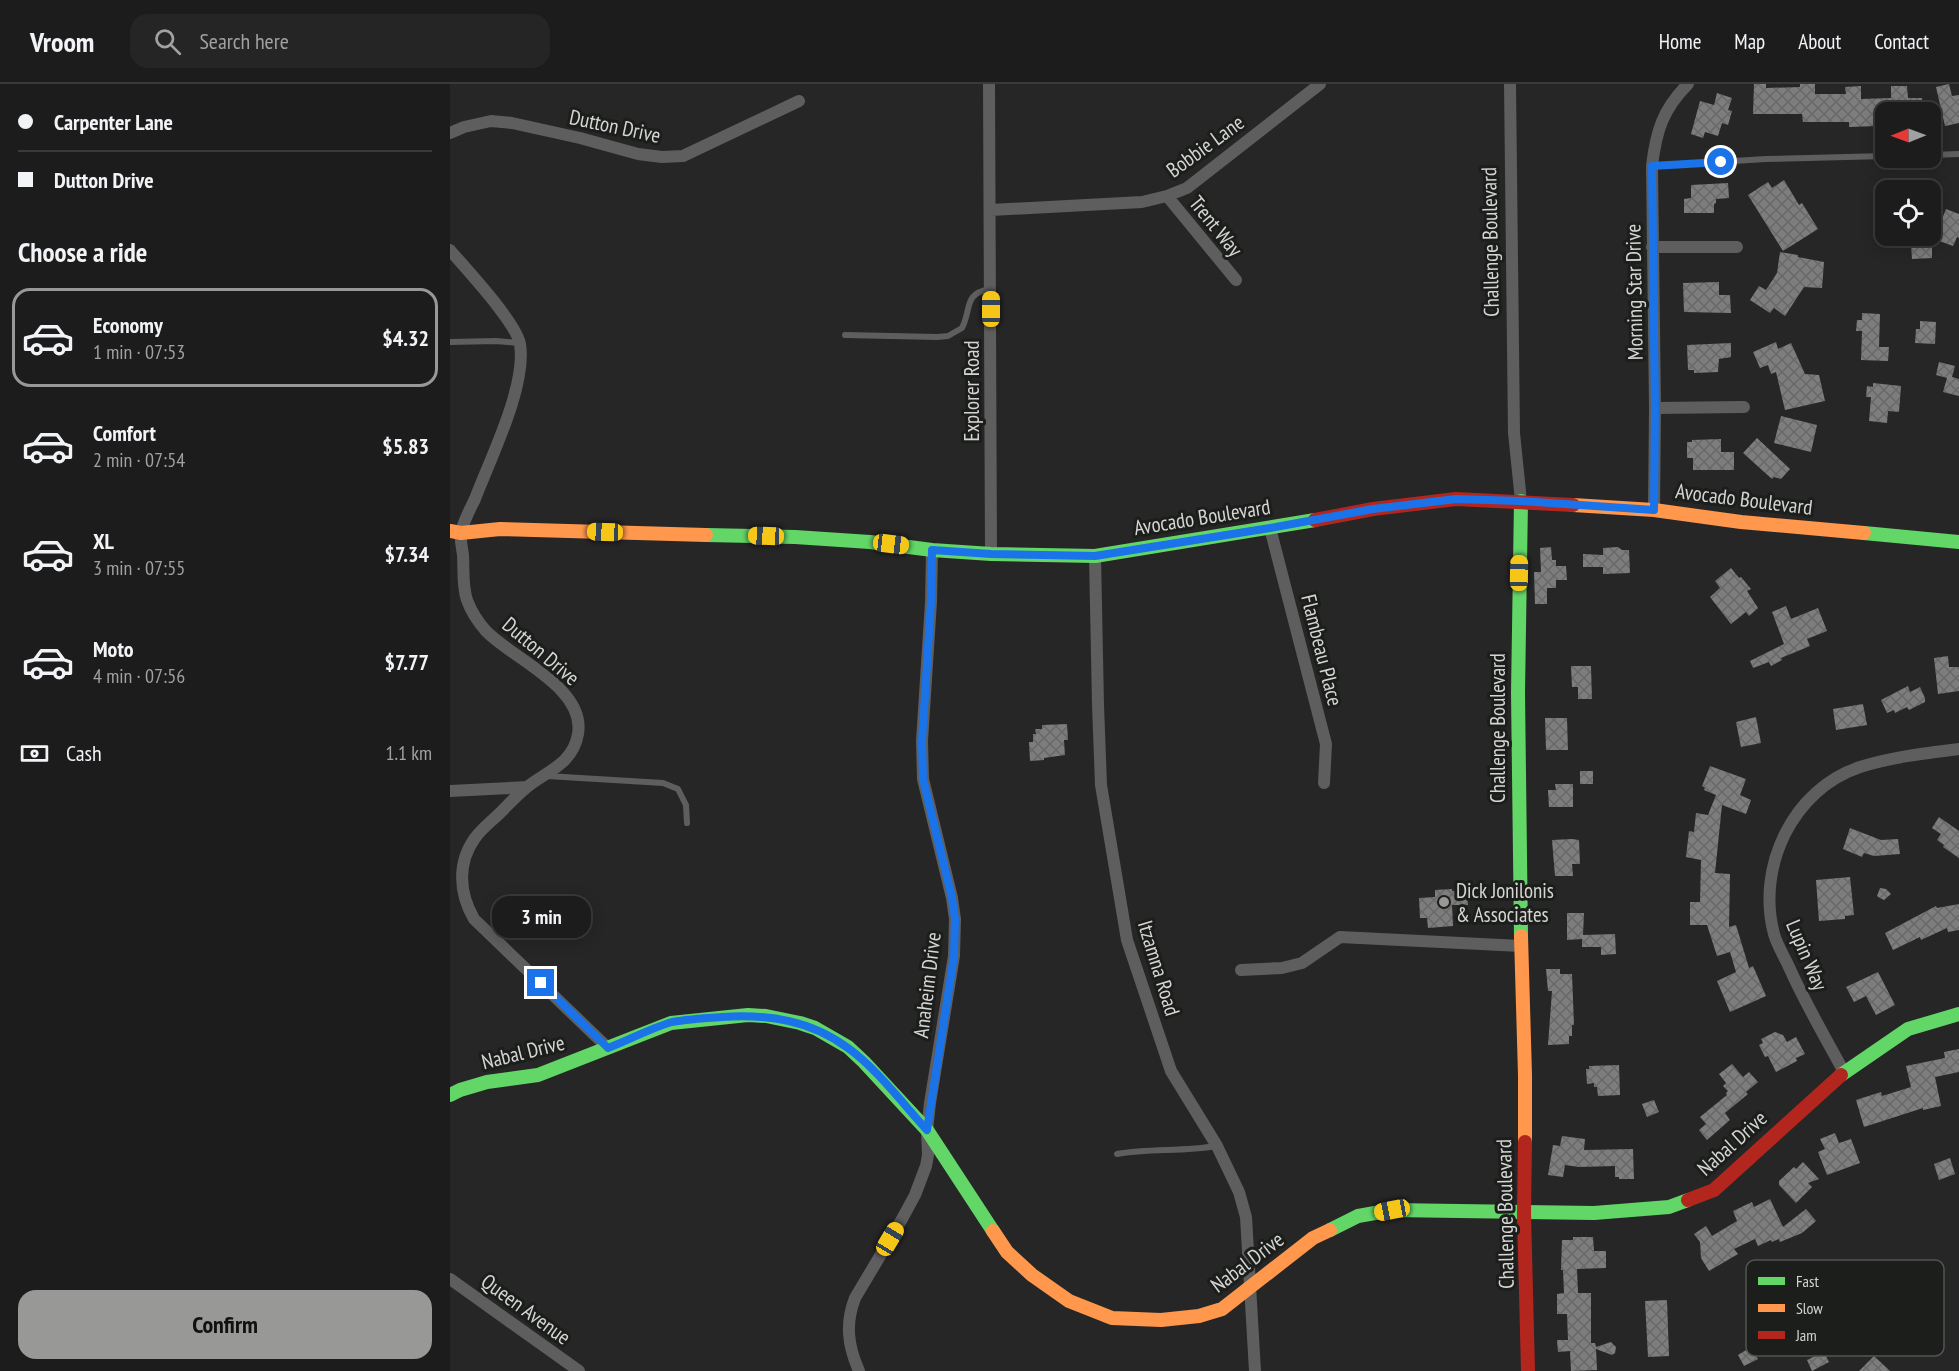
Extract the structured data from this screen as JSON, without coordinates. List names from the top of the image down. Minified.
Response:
{"streets":{"street":["Dutton Drive","Bobbie Lane","Trent Way","Challenge Boulevard","Morning Star Drive","Explorer Road","Avocado Boulevard","Flambeau Place","Lupin Way","Itzamna Road","Anaheim Drive","Nabal Drive","Queen Avenue"]},"crossings":[["Dutton Drive","Avocado Boulevard"],["Dutton Drive","Nabal Drive"],["Bobbie Lane","Trent Way"],["Bobbie Lane","Explorer Road"],["Challenge Boulevard","Avocado Boulevard"],["Challenge Boulevard","Nabal Drive"],["Morning Star Drive","Avocado Boulevard"],["Explorer Road","Avocado Boulevard"],["Avocado Boulevard","Flambeau Place"],["Avocado Boulevard","Itzamna Road"],["Avocado Boulevard","Anaheim Drive"],["Lupin Way","Nabal Drive"],["Itzamna Road","Nabal Drive"],["Anaheim Drive","Nabal Drive"]],"places":["Dick Jonilonis & Associates"],"legend":["Fast","Slow","Jam"],"north":"left","page":{"header":"Vroom","search":"Search here","nav":["Home","Map","About","Contact"],"banner":["Carpenter Lane","Dutton Drive"],"heading":"Choose a ride","list":[{"name":"Economy","note":"1 min · 07:53","value":"$4.32"},{"name":"Comfort","note":"2 min · 07:54","value":"$5.83"},{"name":"XL","note":"3 min · 07:55","value":"$7.34"},{"name":"Moto","note":"4 min · 07:56","value":"$7.77"}],"pay":["Cash","1.1 km"],"bubble":"3 min","buttons":"Confirm"}}
